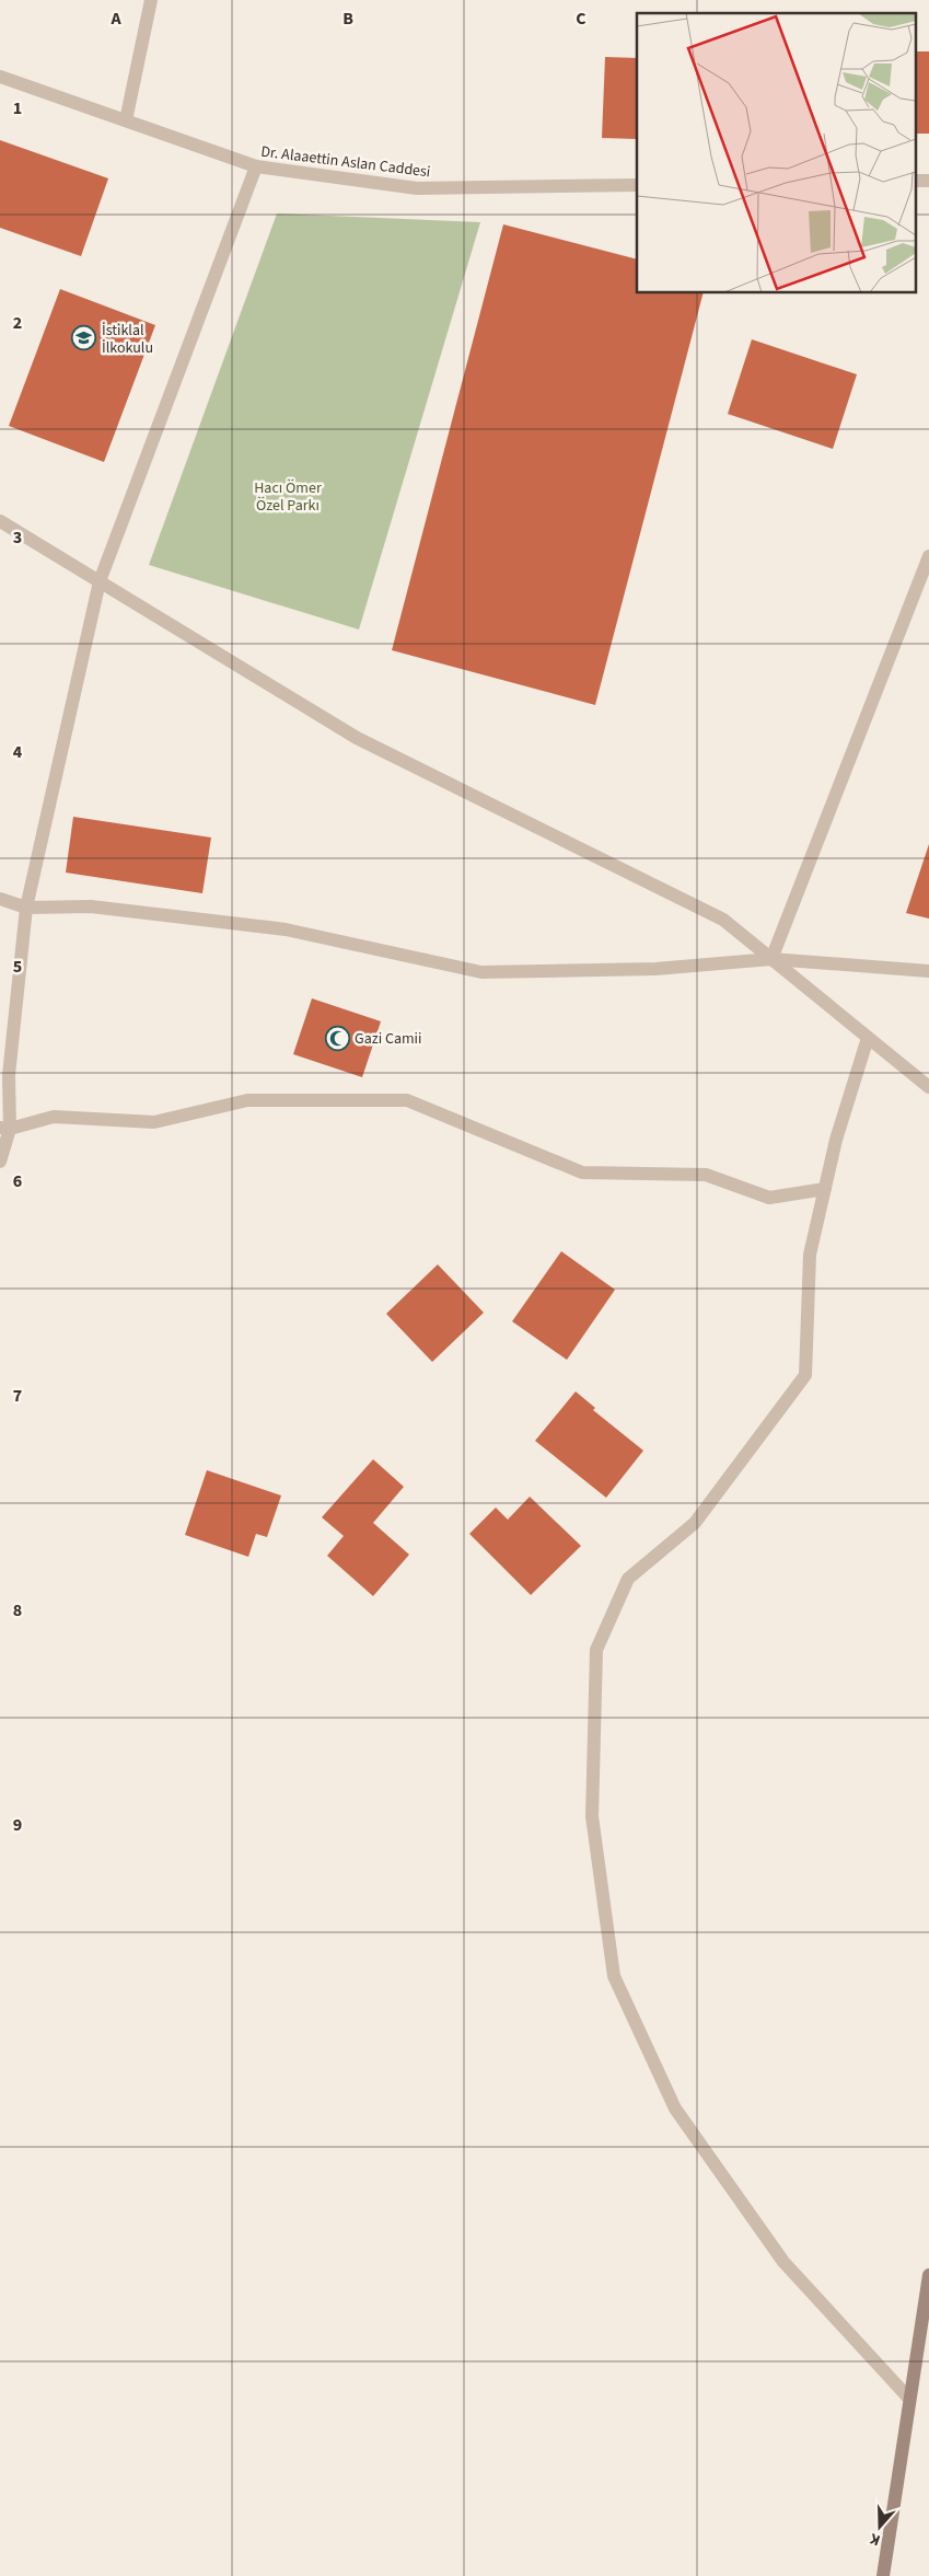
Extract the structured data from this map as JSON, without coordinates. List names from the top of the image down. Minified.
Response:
{"streets":{"street":["Dr. Alaaettin Aslan Caddesi"]},"parks":["Hacı Ömer Özel Parkı"],"places":{"school or university":["İstiklal İlkokulu"],"mosque":["Gazi Camii"]},"north":"bottom","grid":{"columns":["A","B","C"],"rows":["1","2","3","4","5","6","7","8","9"]}}
